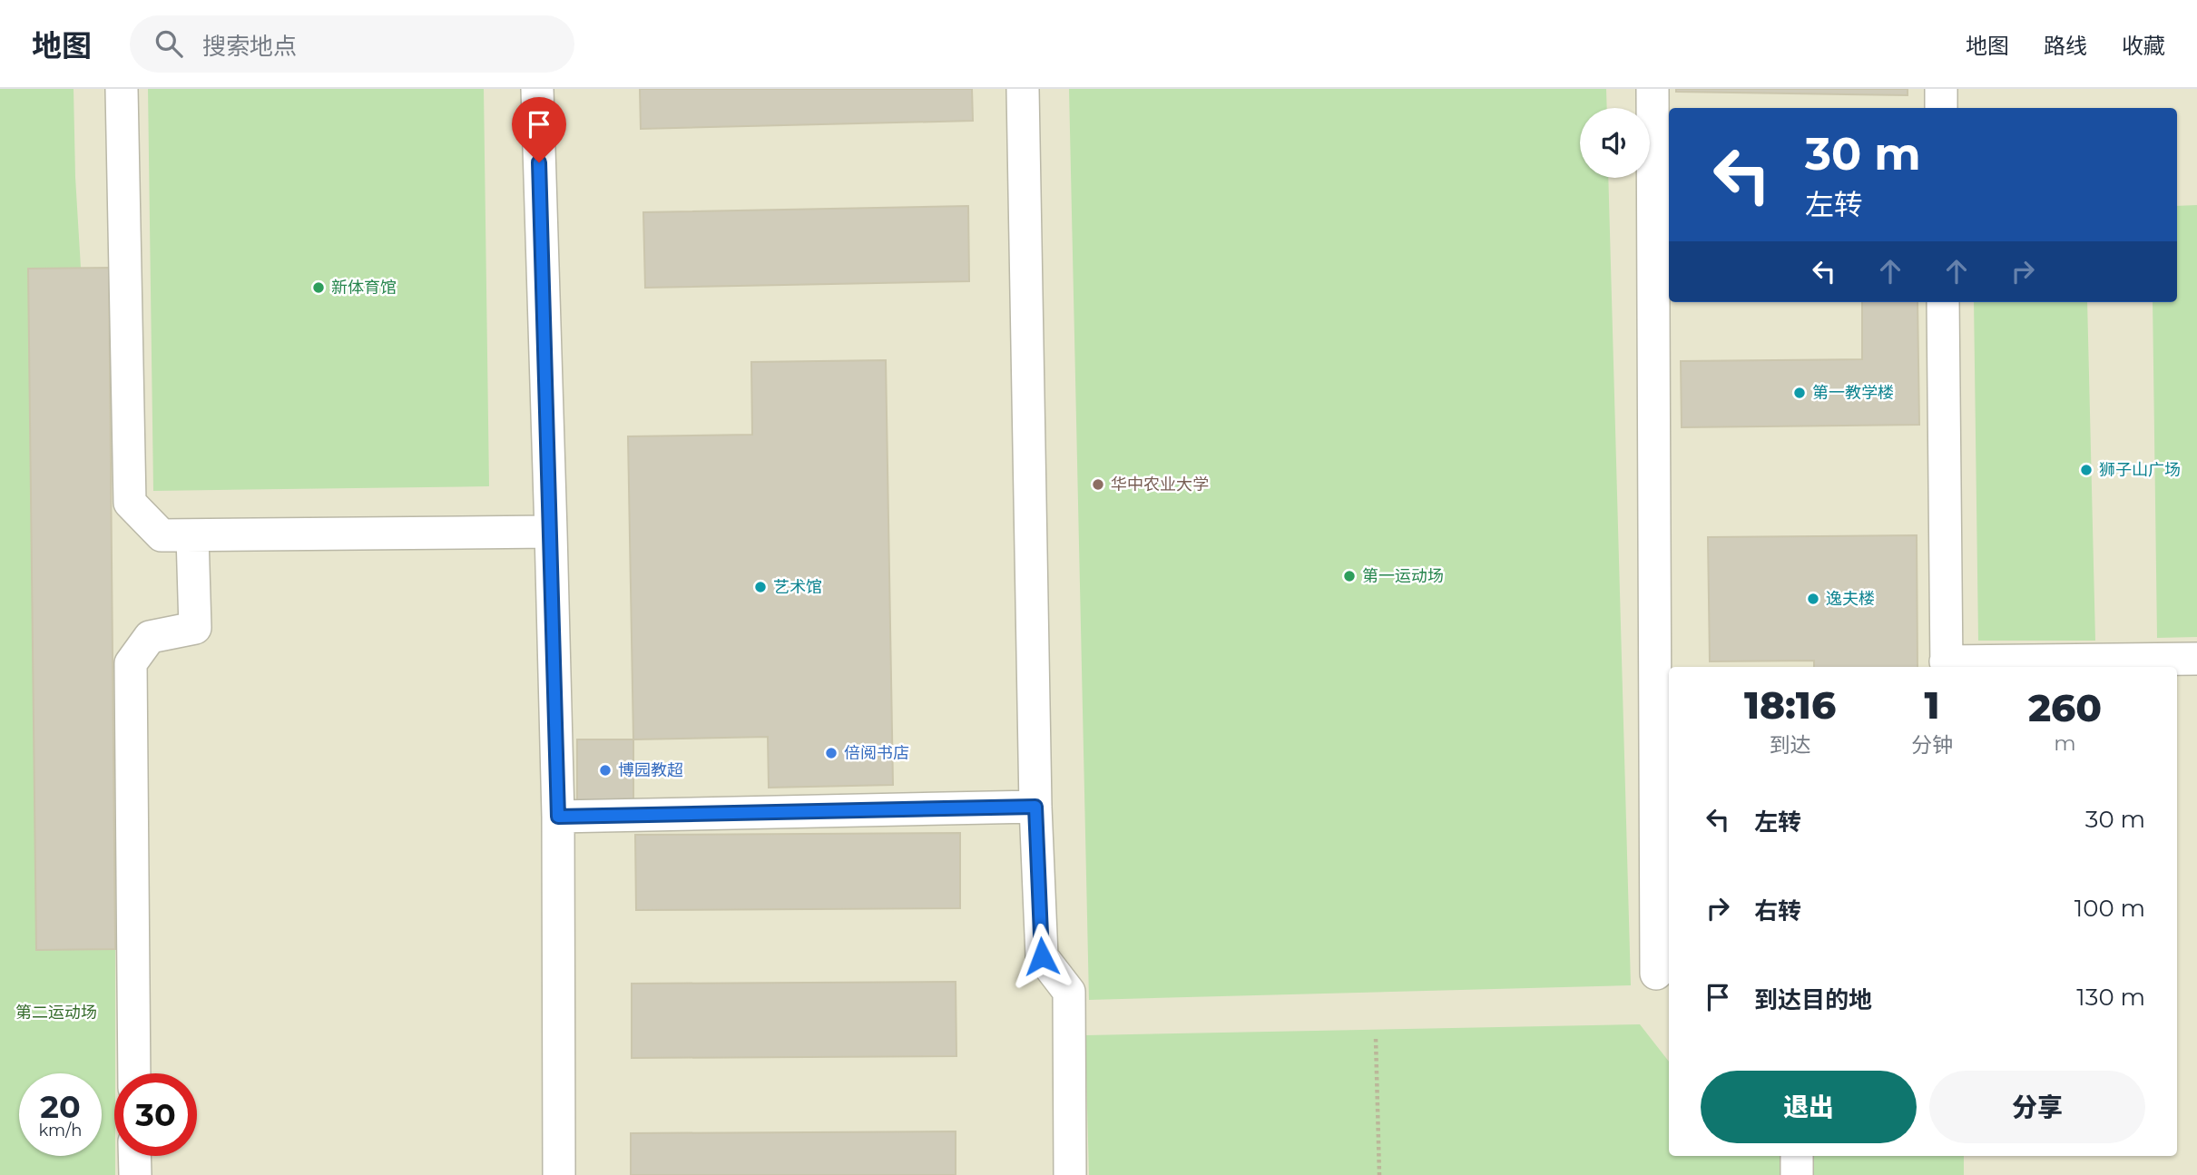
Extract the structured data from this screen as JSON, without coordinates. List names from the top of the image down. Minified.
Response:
{"parks":["第二运动场"],"places":["新体育馆","第一教学楼","狮子山广场","华中农业大学","第一运动场","艺术馆","逸夫楼","倍阅书店","博园教超"],"page":{"header":"地图","search":"搜索地点","nav":["地图","路线","收藏"],"turn":["30 m","左转"],"eta":["18:16","到达","1","分钟","260","m"],"list":[{"name":"左转","value":"30 m"},{"name":"右转","value":"100 m"},{"name":"到达目的地","value":"130 m"}],"buttons":["退出","分享"],"speed":"20 km/h","limit":"30"}}
